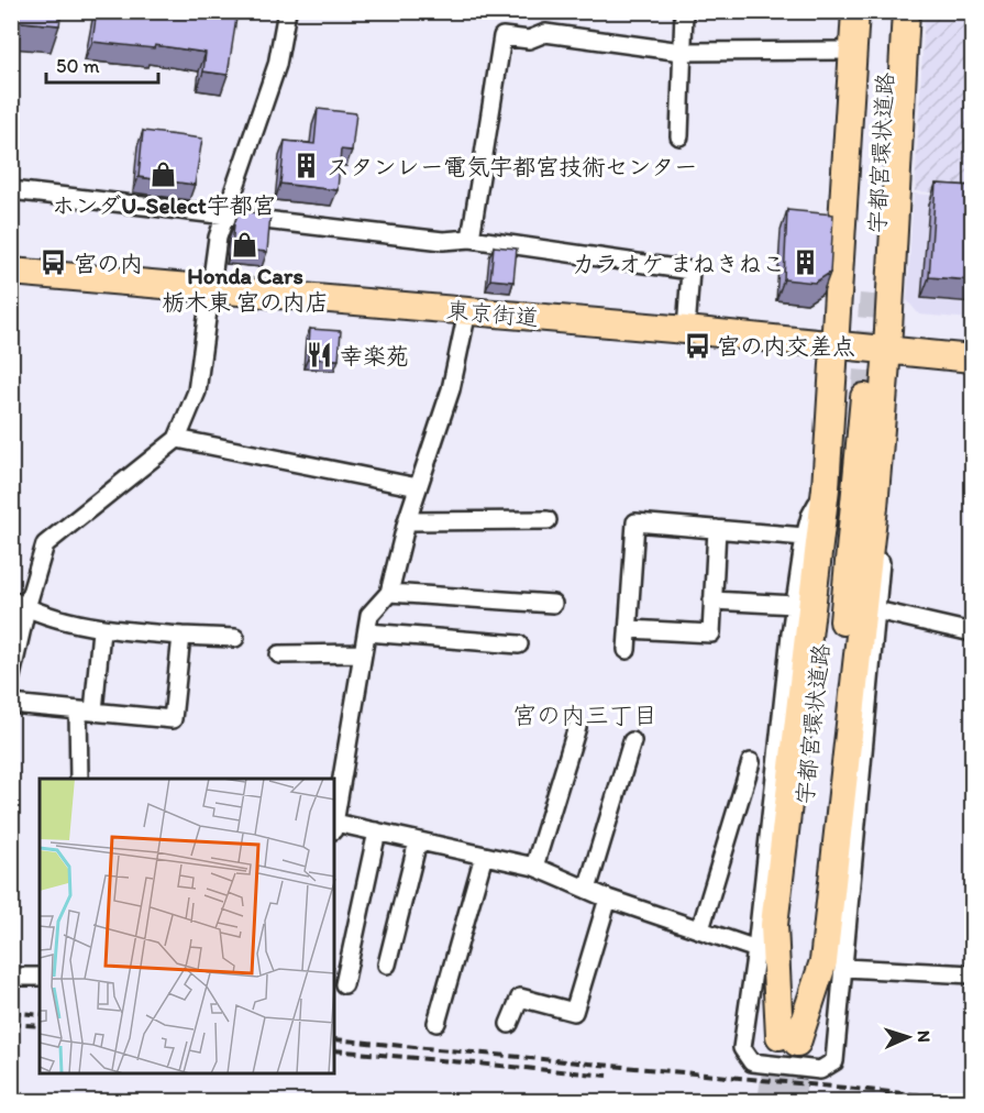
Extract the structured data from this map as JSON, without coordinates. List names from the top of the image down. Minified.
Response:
{"streets":{"highway":["宇都宮環状道路","東京街道"]},"districts":["宮の内三丁目"],"places":{"building":["スタンレー電気宇都宮技術センター","カラオケ まねきねこ"],"shop":["ホンダU-Select宇都宮","Honda Cars 栃木東 宮の内店"],"bus stop":["宮の内","宮の内交差点"],"restaurant":["幸楽苑"]},"scale_bar":"50 m","north":"right"}
